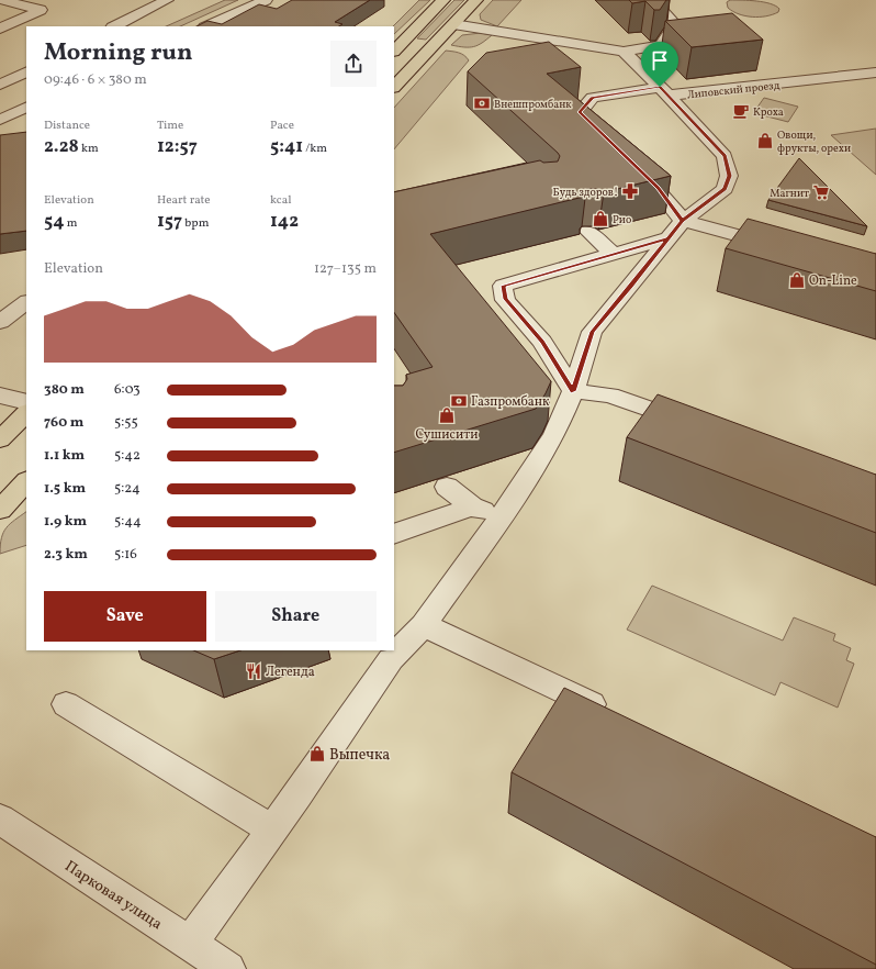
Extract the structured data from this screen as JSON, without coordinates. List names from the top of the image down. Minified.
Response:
{"streets":{"street":["Липовский проезд","Парковая улица"]},"places":{"bank":["Внешпромбанк","Газпромбанк"],"cafe":["Кроха"],"shop":["Овощи, фрукты, орехи","Рио","On-Line","Сушисити","Выпечка"],"pharmacy":["Будь здоров!"],"supermarket":["Магнит"],"restaurant":["Легенда"]},"page":{"heading":["Morning run","09:46 · 6 × 380 m"],"stats":[["Distance","2.28 km"],["Time","12:57"],["Pace","5:41 /km"],["Elevation","54 m"],["Heart rate","157 bpm"],["kcal","142"]],"chart":["Elevation","127–135 m"],"list":[{"name":"380 m","note":"6:03"},{"name":"760 m","note":"5:55"},{"name":"1.1 km","note":"5:42"},{"name":"1.5 km","note":"5:24"},{"name":"1.9 km","note":"5:44"},{"name":"2.3 km","note":"5:16"}],"buttons":["Save","Share"]}}
